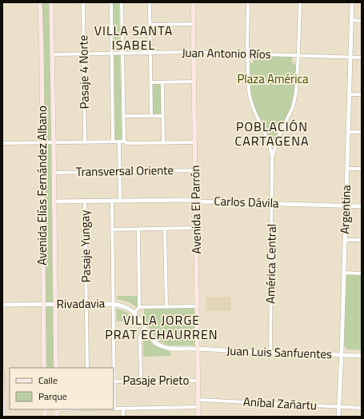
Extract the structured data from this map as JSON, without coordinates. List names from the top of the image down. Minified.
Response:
{"streets":{"main road":["Avenida Elías Fernández Albano","Avenida El Parrón"],"street":["Juan Antonio Ríos","Pasaje 4 Norte","Transversal Oriente","Carlos Dávila","Argentina","Pasaje Yungay","América Central","Rivadavia","Juan Luis Sanfuentes","Pasaje Prieto","Aníbal Zañartu"]},"crossings":[["Juan Antonio Ríos","Pasaje 4 Norte"],["Juan Antonio Ríos","Avenida Elías Fernández Albano"],["Juan Antonio Ríos","Avenida El Parrón"],["Juan Antonio Ríos","Argentina"],["Transversal Oriente","Avenida Elías Fernández Albano"],["Transversal Oriente","Avenida El Parrón"],["Avenida Elías Fernández Albano","Carlos Dávila"],["Avenida Elías Fernández Albano","Rivadavia"],["Carlos Dávila","Avenida El Parrón"],["Carlos Dávila","Argentina"],["Carlos Dávila","Pasaje Yungay"],["Carlos Dávila","América Central"],["Avenida El Parrón","Rivadavia"],["Avenida El Parrón","Juan Luis Sanfuentes"],["Avenida El Parrón","Pasaje Prieto"],["Avenida El Parrón","Aníbal Zañartu"],["Argentina","Juan Luis Sanfuentes"],["Argentina","Aníbal Zañartu"],["Pasaje Yungay","Rivadavia"],["América Central","Juan Luis Sanfuentes"],["Rivadavia","Juan Luis Sanfuentes"]],"districts":["VILLA SANTA ISABEL","POBLACIÓN CARTAGENA","VILLA JORGE PRAT ECHAURREN"],"parks":["Plaza América"],"legend":["Calle","Parque"]}
